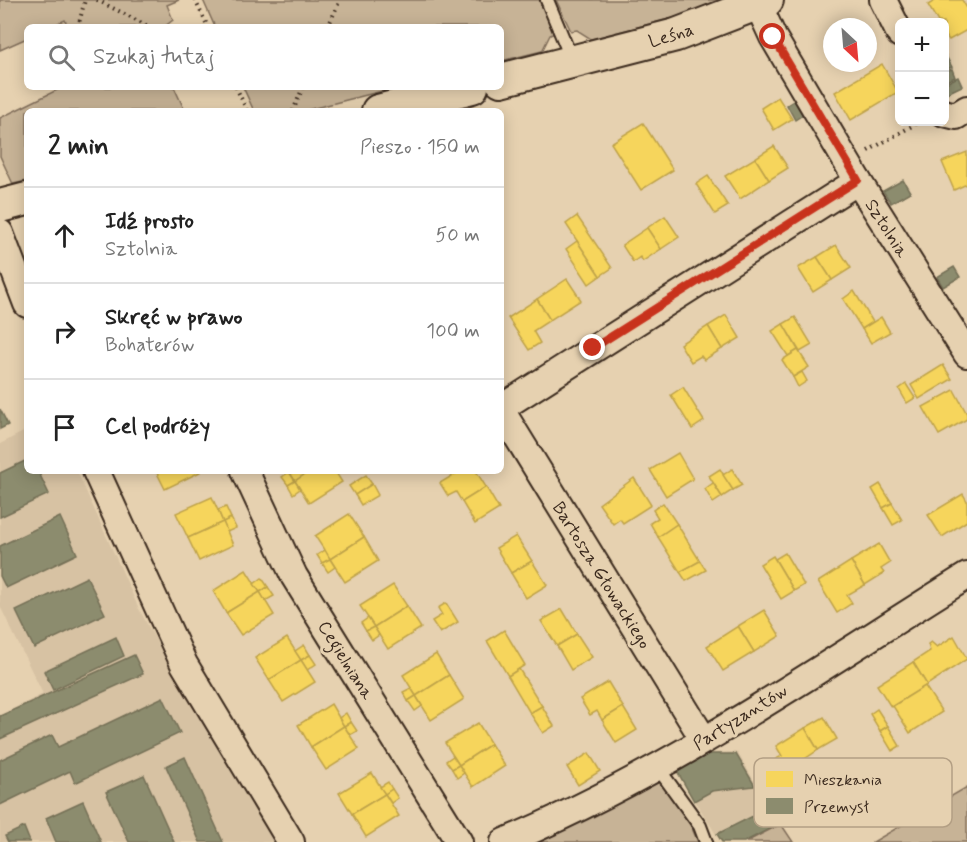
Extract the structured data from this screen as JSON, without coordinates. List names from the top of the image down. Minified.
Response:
{"streets":{"street":["Leśna","Sztolnia","Bartosza Głowackiego","Cegielniana","Partyzantów"]},"crossings":[["Leśna","Sztolnia"],["Bartosza Głowackiego","Partyzantów"]],"legend":["Mieszkania","Przemysł"],"north":"bottom right","page":{"map_buttons":["+","−"],"search":"Szukaj tutaj","heading":["2 min","Pieszo · 150 m"],"list":[["Idź prosto","Sztolnia","50 m"],["Skręć w prawo","Bohaterów","100 m"],"Cel podróży"]}}
